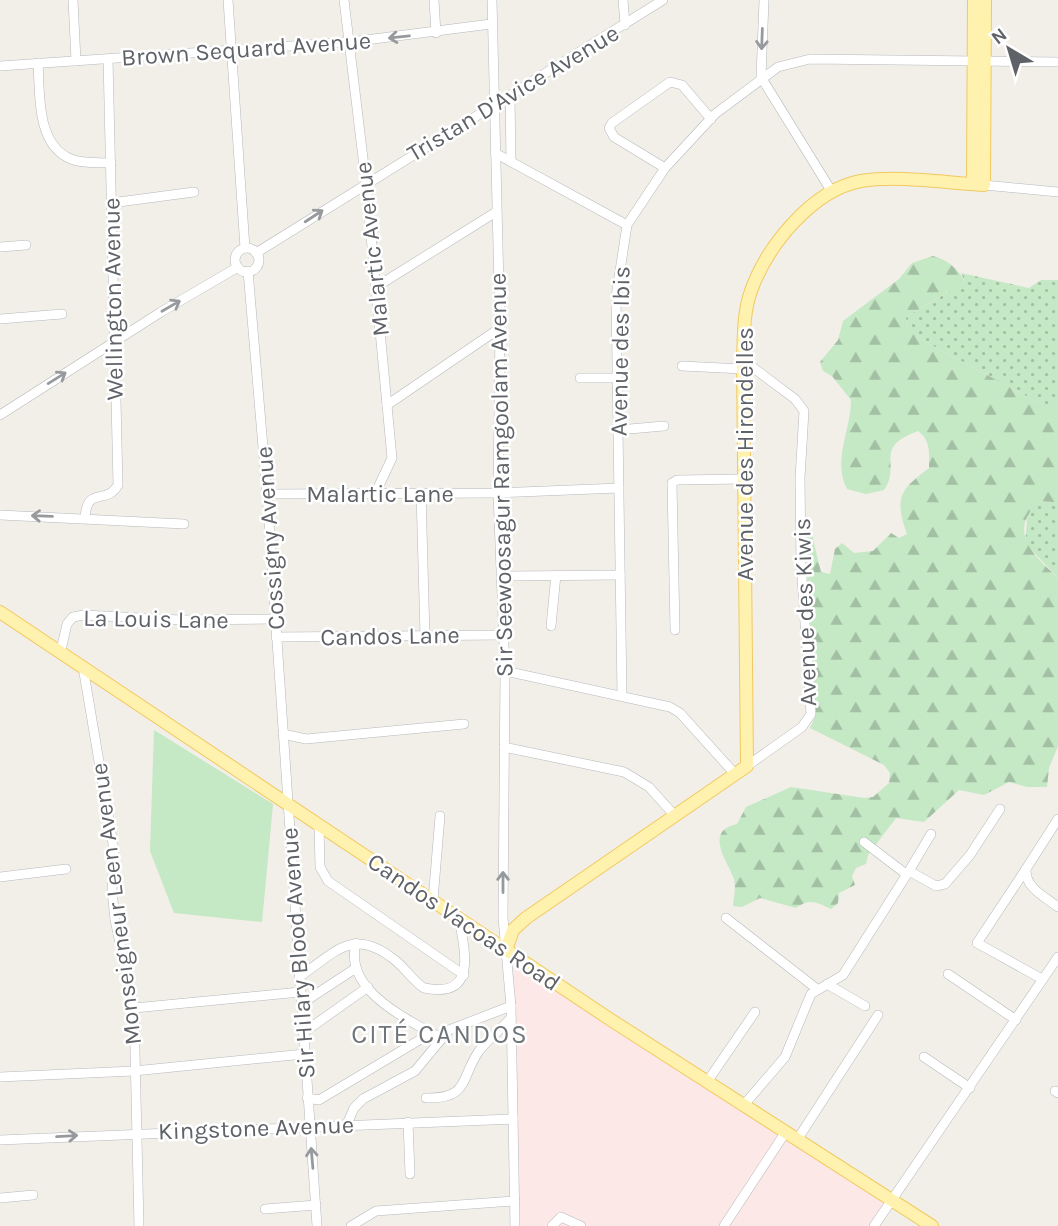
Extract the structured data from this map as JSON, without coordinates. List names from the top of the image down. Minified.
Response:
{"streets":{"main road":["Avenue des Hirondelles","Avenue des Kiwis","Candos Vacoas Road"],"street":["Brown Sequard Avenue","Tristan D'Avice Avenue","Malartic Avenue","Wellington Avenue","Avenue des Ibis","Sir Seewoosagur Ramgoolam Avenue","Malartic Lane","Cossigny Avenue","La Louis Lane","Candos Lane","Monseigneur Leen Avenue","Sir Hilary Blood Avenue","Kingstone Avenue"]},"crossings":[["Brown Sequard Avenue","Malartic Avenue"],["Brown Sequard Avenue","Wellington Avenue"],["Brown Sequard Avenue","Sir Seewoosagur Ramgoolam Avenue"],["Tristan D'Avice Avenue","Malartic Avenue"],["Tristan D'Avice Avenue","Sir Seewoosagur Ramgoolam Avenue"],["Tristan D'Avice Avenue","Cossigny Avenue"],["Malartic Avenue","Malartic Lane"],["Avenue des Ibis","Malartic Lane"],["Avenue des Hirondelles","Avenue des Kiwis"],["Sir Seewoosagur Ramgoolam Avenue","Malartic Lane"],["Sir Seewoosagur Ramgoolam Avenue","Avenue des Kiwis"],["Sir Seewoosagur Ramgoolam Avenue","Candos Lane"],["Sir Seewoosagur Ramgoolam Avenue","Candos Vacoas Road"],["Sir Seewoosagur Ramgoolam Avenue","Kingstone Avenue"],["Malartic Lane","Cossigny Avenue"],["Cossigny Avenue","La Louis Lane"],["Cossigny Avenue","Candos Lane"],["Cossigny Avenue","Candos Vacoas Road"],["Cossigny Avenue","Sir Hilary Blood Avenue"],["Avenue des Kiwis","Candos Vacoas Road"],["La Louis Lane","Candos Vacoas Road"],["Monseigneur Leen Avenue","Candos Vacoas Road"],["Monseigneur Leen Avenue","Kingstone Avenue"],["Candos Vacoas Road","Sir Hilary Blood Avenue"],["Sir Hilary Blood Avenue","Kingstone Avenue"]],"districts":["CITÉ CANDOS"],"north":"top left"}
